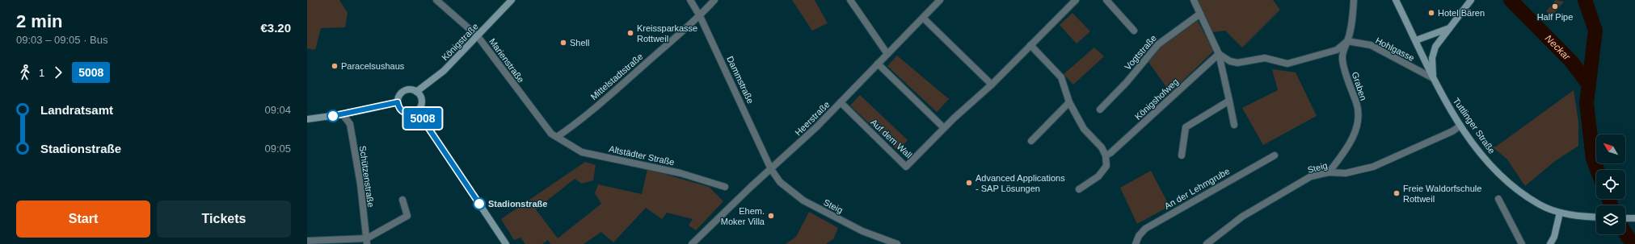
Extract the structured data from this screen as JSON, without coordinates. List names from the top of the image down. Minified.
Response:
{"streets":{"street":["Königstraße","Hohlgasse","Vogtstraße","Marienstraße","Mittelstadtstraße","Dammstraße","Graben","Königshofweg","Heerstraße","Tuttlinger Straße","Auf dem Wall","Altstädter Straße","Steig","Schützenstraße","An der Lehmgrube"]},"crossings":[["Königstraße","Marienstraße"],["Hohlgasse","Graben"],["Hohlgasse","Tuttlinger Straße"],["Marienstraße","Mittelstadtstraße"],["Marienstraße","Altstädter Straße"],["Mittelstadtstraße","Dammstraße"],["Mittelstadtstraße","Altstädter Straße"],["Dammstraße","Heerstraße"],["Dammstraße","Steig"],["Graben","Steig"],["Heerstraße","Auf dem Wall"],["Heerstraße","Steig"],["Tuttlinger Straße","Steig"]],"water":["Neckar"],"places":["Half Pipe","Hotel Bären","Kreissparkasse Rottweil","Shell","Paracelsushaus","Advanced Applications - SAP Lösungen","Freie Waldorfschule Rottweil","Stadionstraße","Ehem. Moker Villa"],"lines":["bus line 5008"],"north":"top left","page":{"heading":["2 min","09:03 – 09:05 · Bus","€3.20"],"on_map":"5008","legs":["1","5008"],"list":[{"name":"Landratsamt","value":"09:04"},{"name":"Stadionstraße","value":"09:05"}],"buttons":["Start","Tickets"]}}
